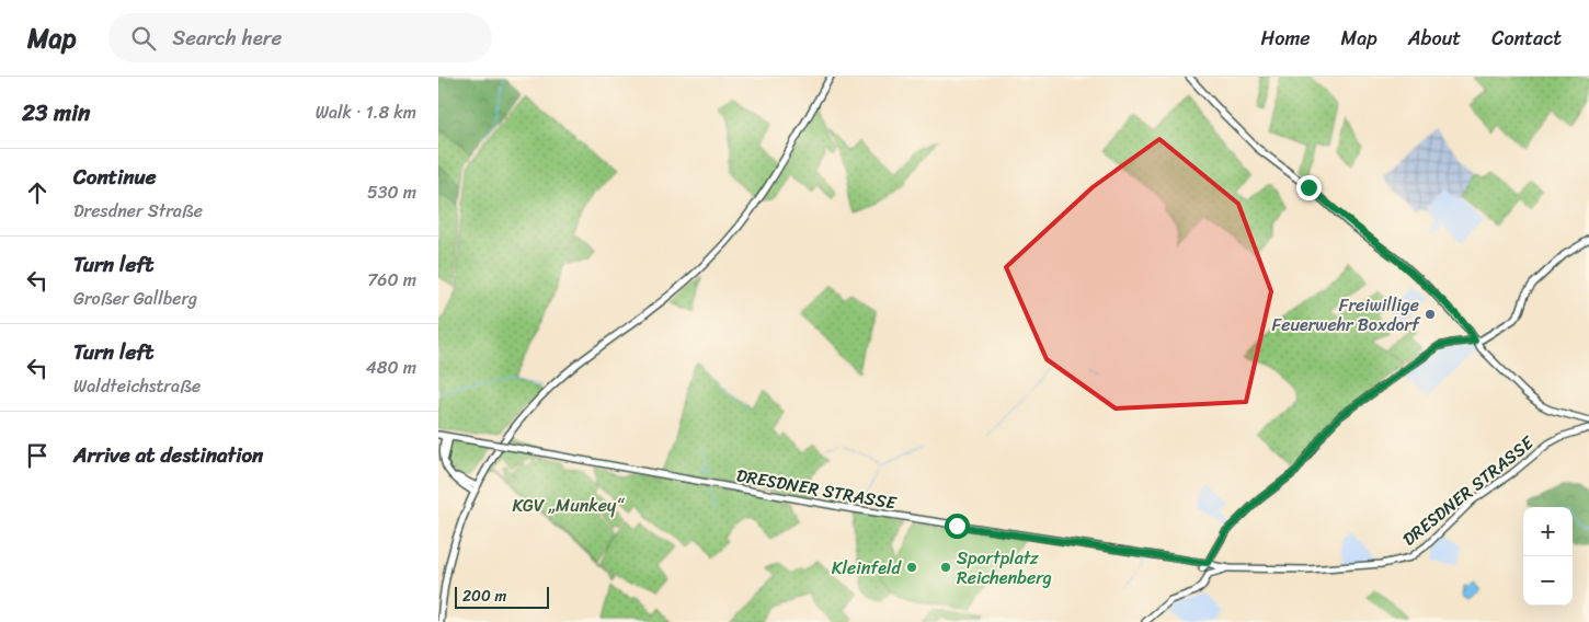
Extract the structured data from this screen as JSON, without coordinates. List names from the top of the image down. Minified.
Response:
{"streets":{"main road":["DRESDNER STRASSE"]},"parks":["KGV „Munkey“"],"places":["Freiwillige Feuerwehr Boxdorf","Kleinfeld","Sportplatz Reichenberg"],"scale_bar":"200 m","page":{"header":"Map","search":"Search here","nav":["Home","Map","About","Contact"],"heading":["23 min","Walk · 1.8 km"],"list":[["Continue","Dresdner Straße","530 m"],["Turn left","Großer Gallberg","760 m"],["Turn left","Waldteichstraße","480 m"],"Arrive at destination"],"map_buttons":["+","−"],"scale":"200 m"}}
